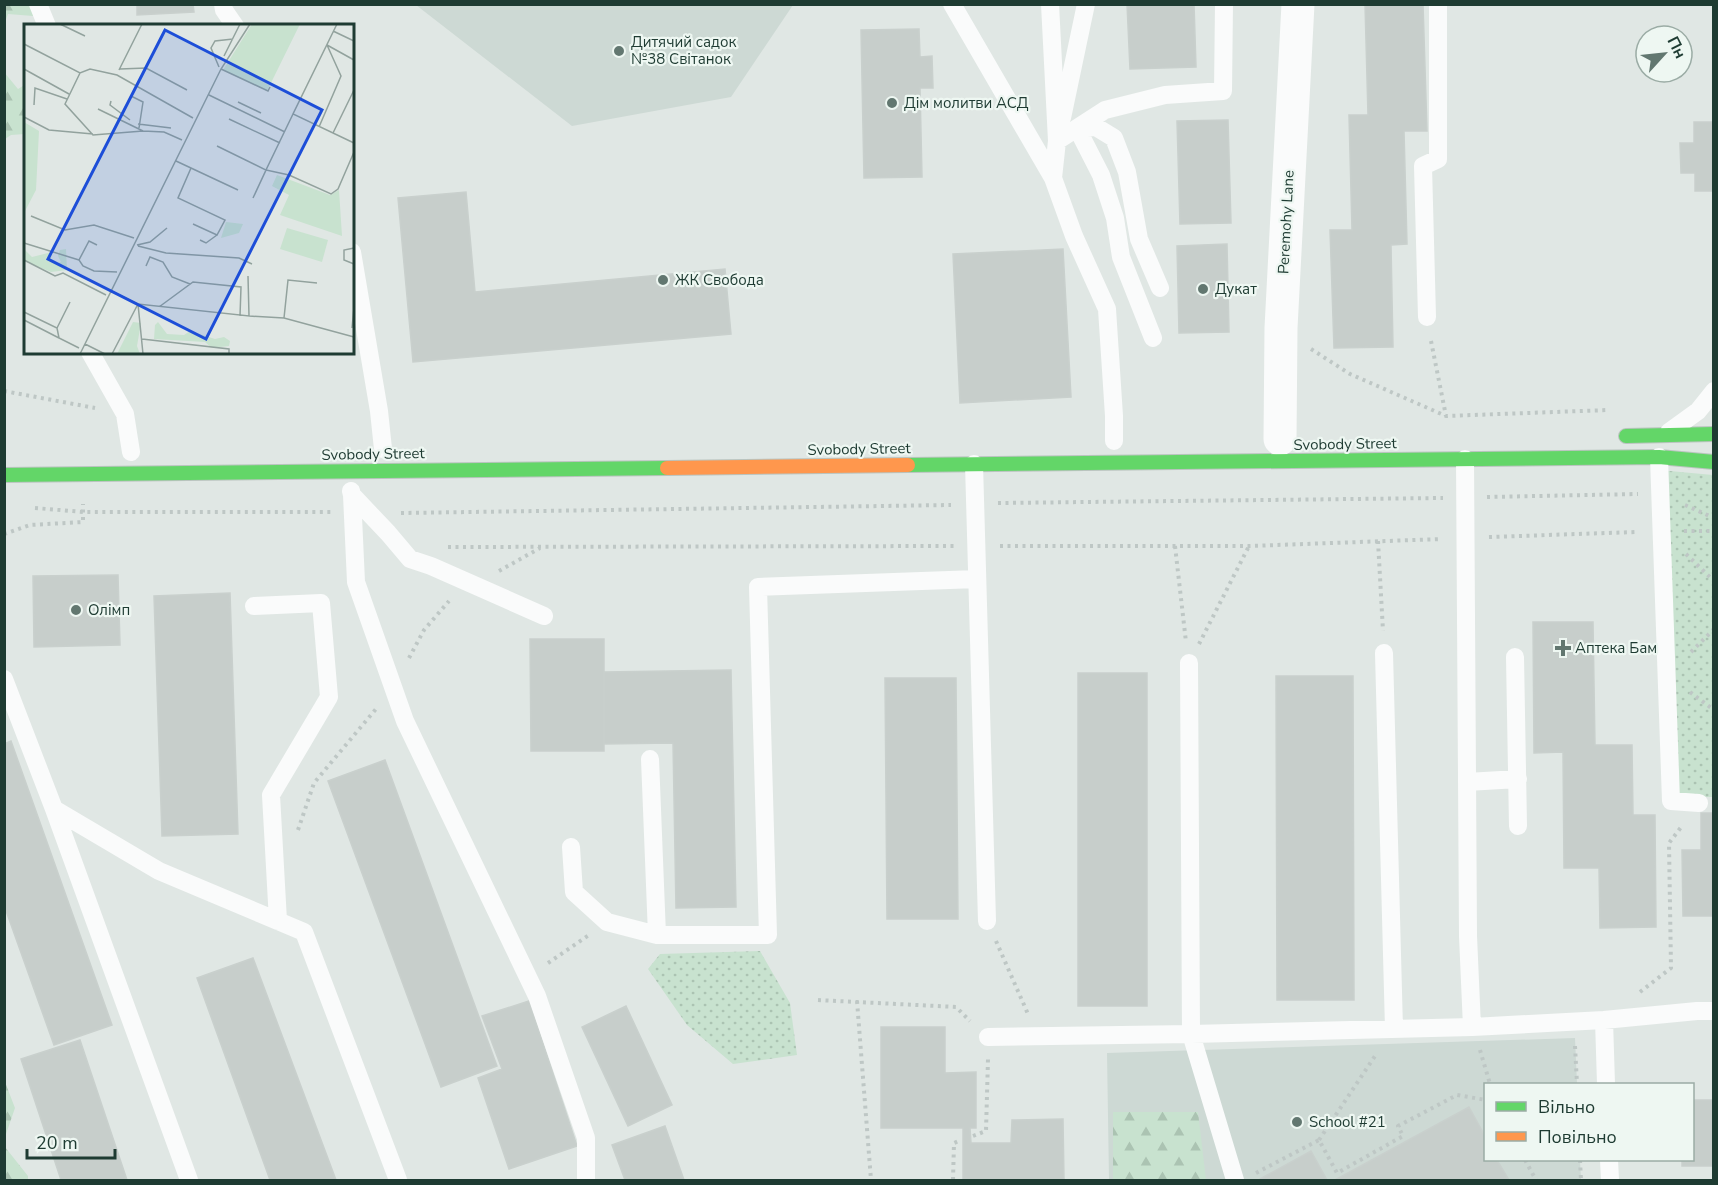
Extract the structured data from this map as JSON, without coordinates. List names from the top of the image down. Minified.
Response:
{"streets":{"main road":["Svobody Street"],"street":["Peremohy Lane"]},"places":{"other":["Дитячий садок №38 Світанок","Дім молитви АСД","ЖК Свобода","Дукат","Олімп","School #21"],"health":["Аптека Бам"]},"legend":["Вільно","Повільно"],"scale_bar":"20 m","north":"top right"}
